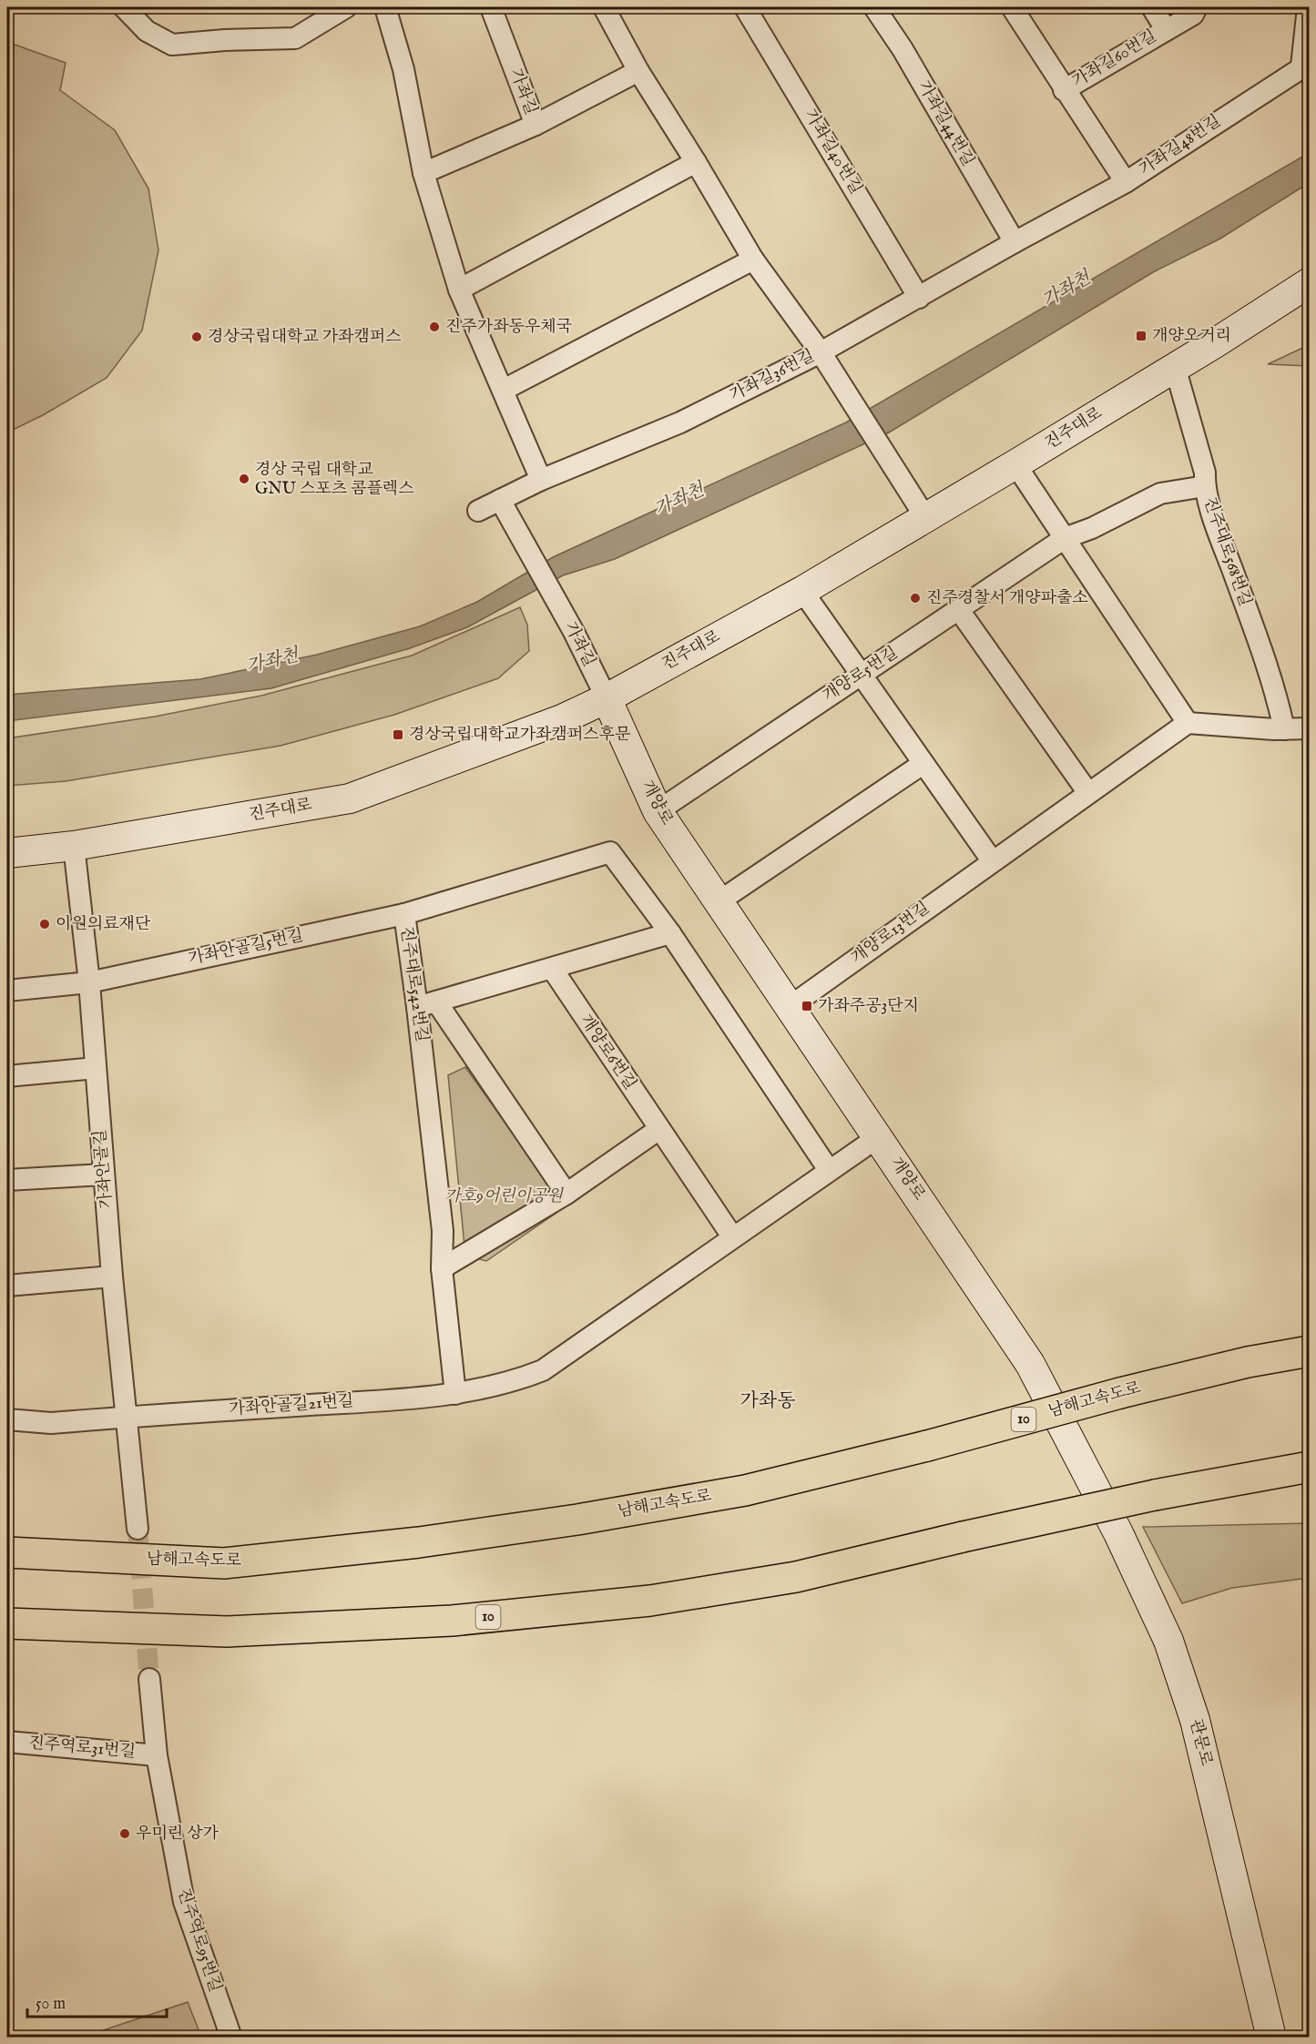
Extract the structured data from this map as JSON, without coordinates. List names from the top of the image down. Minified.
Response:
{"streets":{"highway":["남해고속도로","10"],"street":["가좌길60번길","가좌길","가좌길44번길","가좌길48번길","가좌길40번길","가좌길36번길","진주대로","진주대로568번길","개양로5번길","개양로","개양로13번길","가좌안골길5번길","진주대로542번길","개양로6번길","가좌안골길","가좌안골길21번길","관문로","진주역로31번길","진주역로95번길"]},"crossings":[["가좌길60번길","가좌길48번길"],["가좌길","진주대로"],["가좌길","개양로"],["진주대로","개양로"],["진주대로","가좌안골길"],["진주대로568번길","개양로5번길"],["개양로5번길","개양로"],["개양로","개양로13번길"],["개양로","관문로"],["가좌안골길5번길","진주대로542번길"],["가좌안골길5번길","가좌안골길"],["진주대로542번길","가좌안골길21번길"],["가좌안골길","가좌안골길21번길"],["진주역로31번길","진주역로95번길"]],"districts":["가좌동"],"water":["가좌천"],"parks":["가호9어린이공원"],"places":{"other":["진주가좌동우체국","경상국립대학교 가좌캠퍼스","경상 국립 대학교 GNU 스포츠 콤플렉스","진주경찰서 개양파출소","이원의료재단","우미린 상가"],"transit":["개양오거리","경상국립대학교가좌캠퍼스후문","가좌주공3단지"]},"scale_bar":"50 m"}
